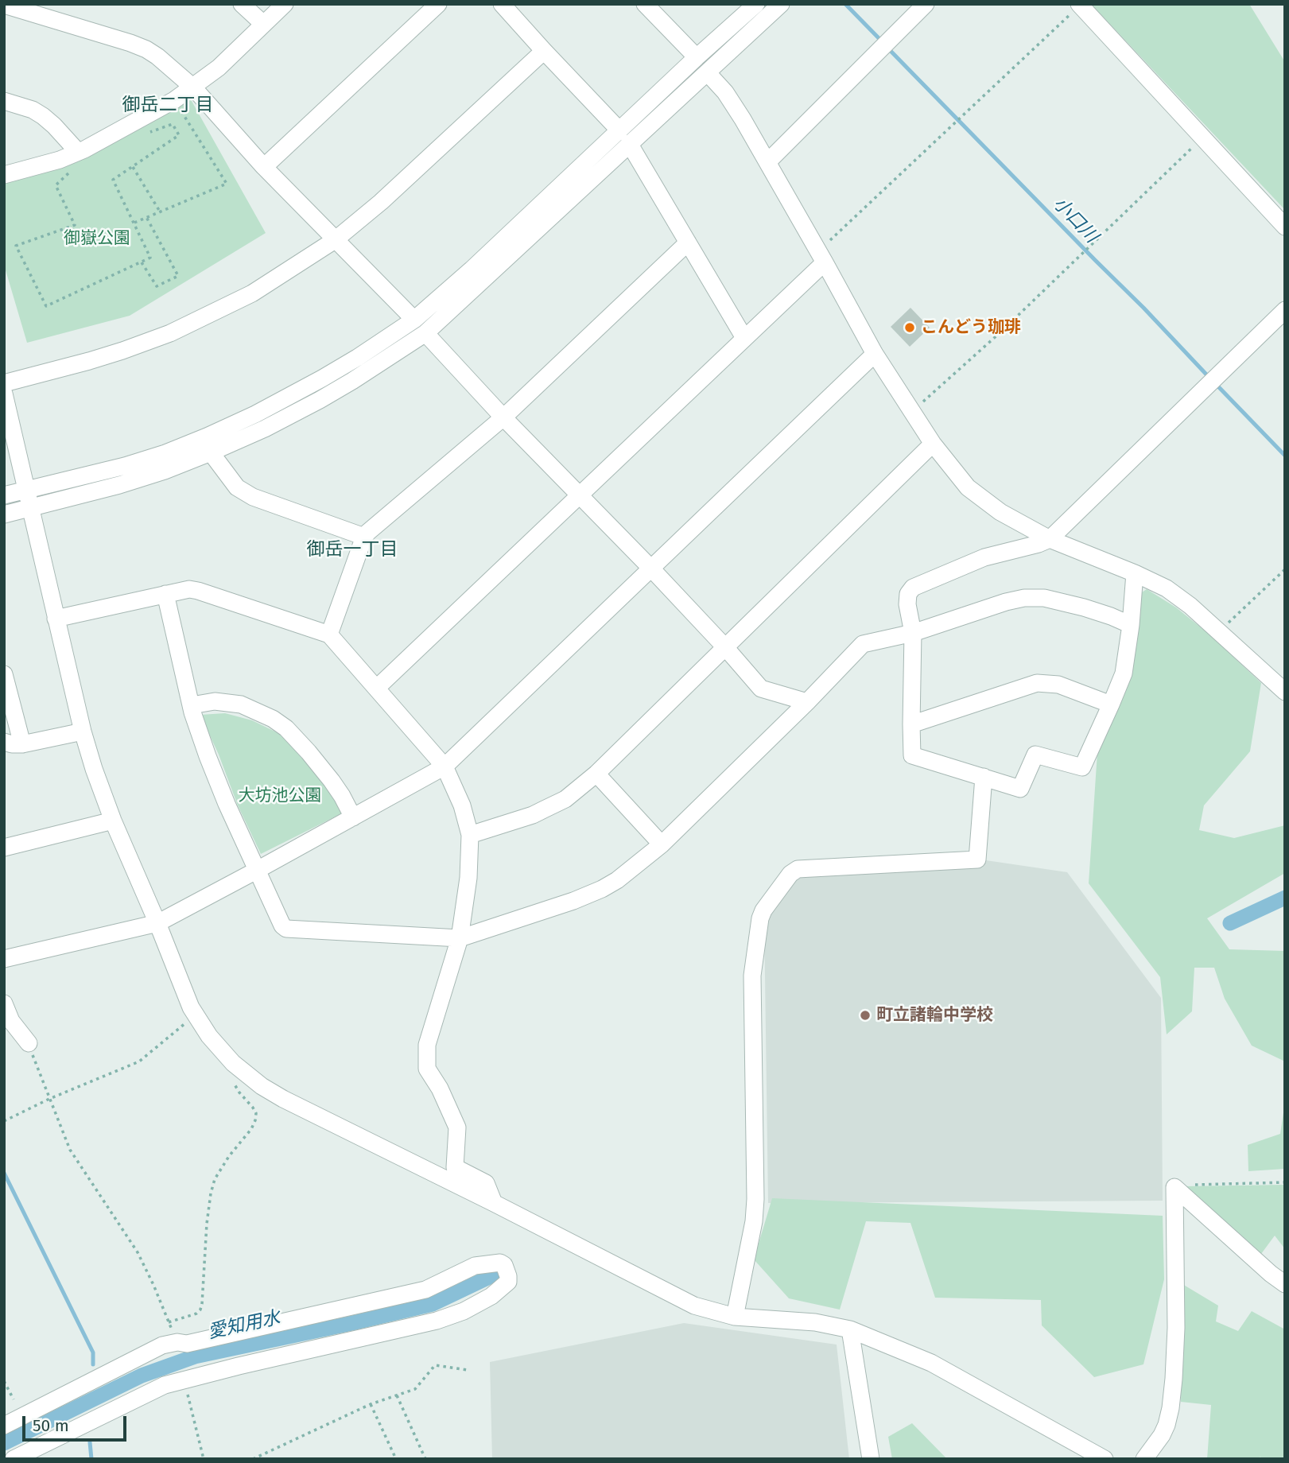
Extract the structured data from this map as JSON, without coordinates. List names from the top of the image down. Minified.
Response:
{"districts":["御岳二丁目","御岳一丁目"],"water":["小口川","愛知用水"],"parks":["御嶽公園","大坊池公園"],"places":["こんどう珈琲","町立諸輪中学校"],"scale_bar":"50 m"}
